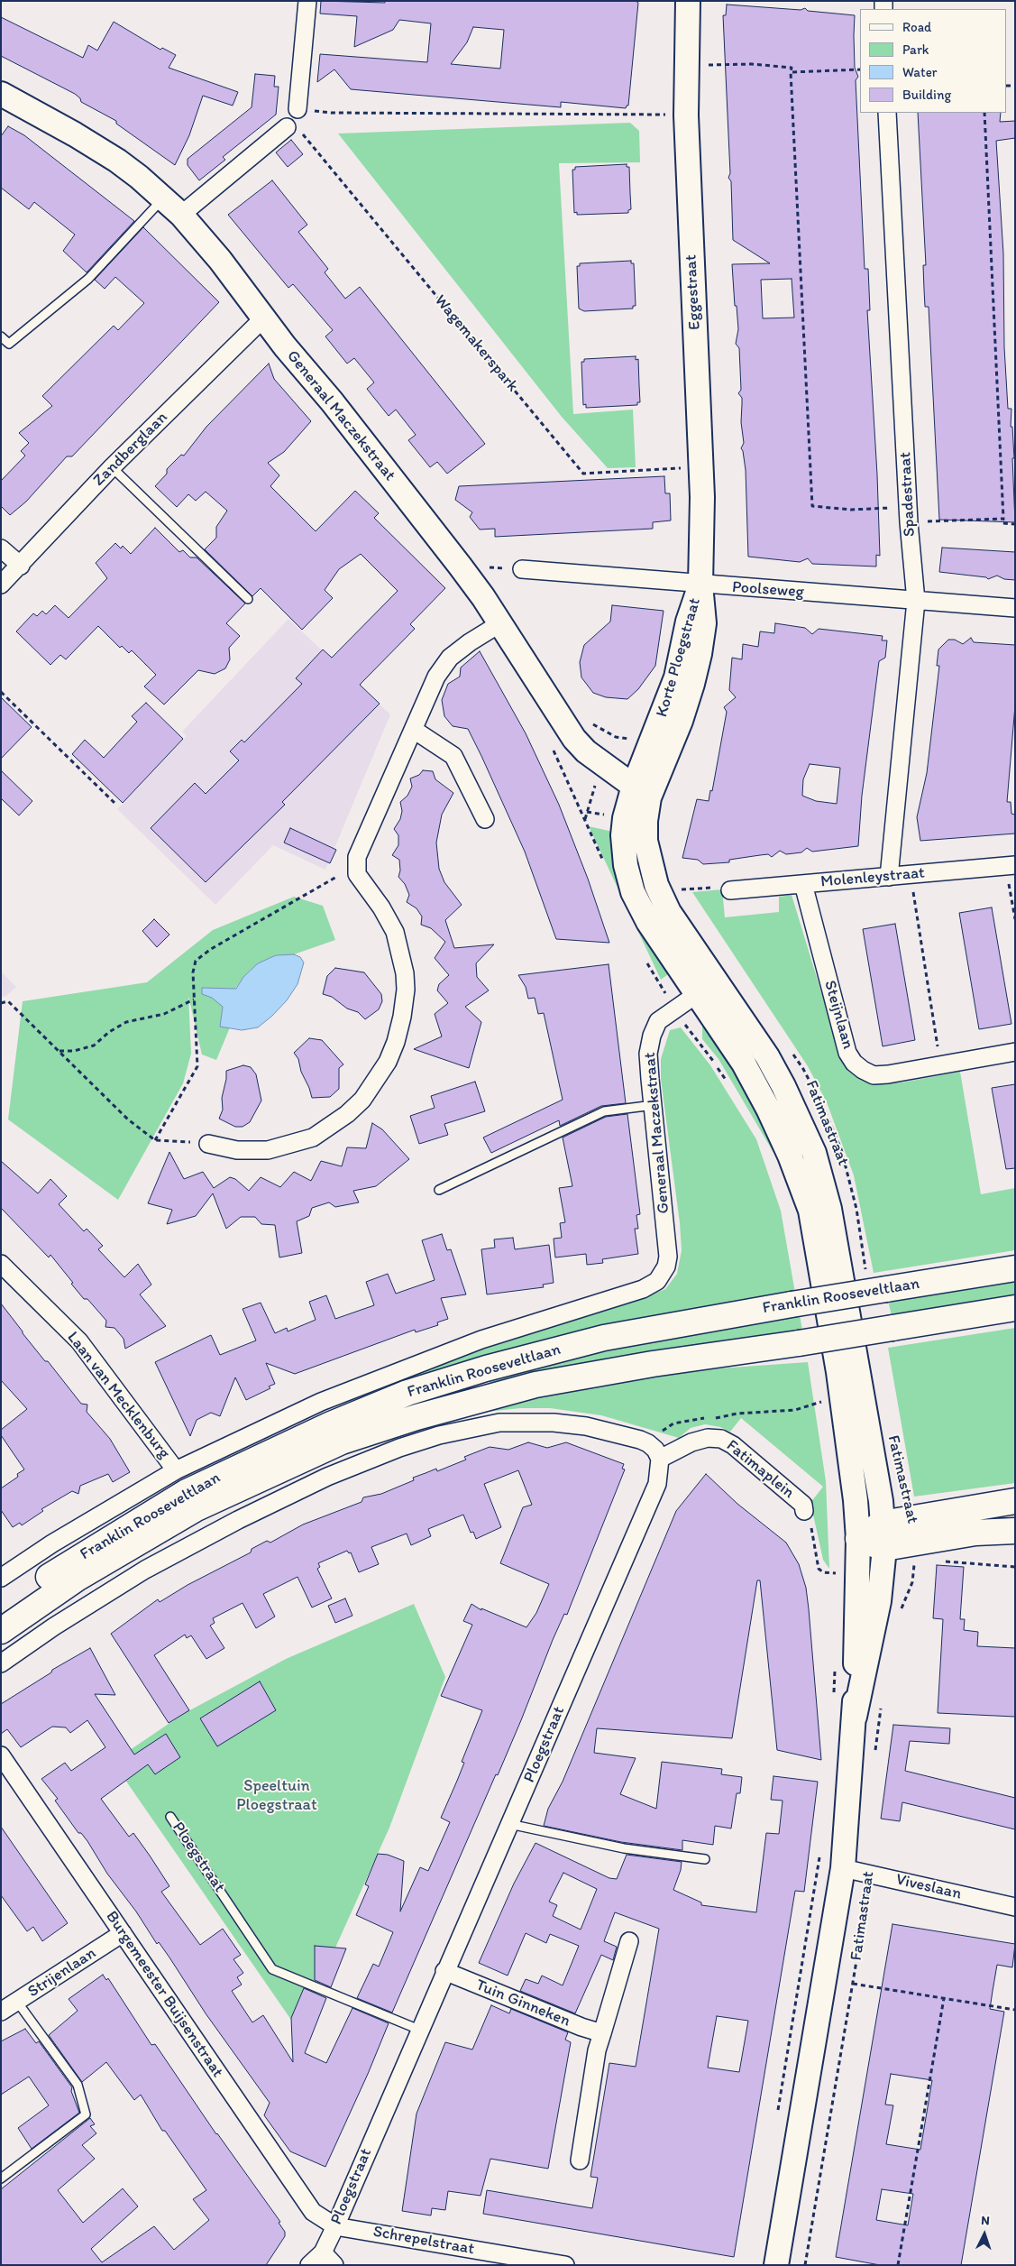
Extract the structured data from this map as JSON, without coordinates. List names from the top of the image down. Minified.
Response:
{"streets":{"main road":["Franklin Rooseveltlaan"],"street":["Eggestraat","Generaal Maczekstraat","Zandberglaan","Spadestraat","Poolseweg","Korte Ploegstraat","Molenleystraat","Steijnlaan","Fatimastraat","Laan van Mecklenburg","Fatimaplein","Ploegstraat","Viveslaan","Strijenlaan","Burgemeester Buijsenstraat","Tuin Ginneken","Schrepelstraat"],"path":["Wagemakerspark"]},"crossings":[["Eggestraat","Wagemakerspark"],["Eggestraat","Poolseweg"],["Eggestraat","Korte Ploegstraat"],["Generaal Maczekstraat","Zandberglaan"],["Generaal Maczekstraat","Korte Ploegstraat"],["Generaal Maczekstraat","Fatimastraat"],["Generaal Maczekstraat","Franklin Rooseveltlaan"],["Spadestraat","Poolseweg"],["Spadestraat","Molenleystraat"],["Poolseweg","Korte Ploegstraat"],["Molenleystraat","Steijnlaan"],["Fatimastraat","Franklin Rooseveltlaan"],["Fatimastraat","Viveslaan"],["Franklin Rooseveltlaan","Laan van Mecklenburg"],["Fatimaplein","Ploegstraat"],["Ploegstraat","Burgemeester Buijsenstraat"],["Ploegstraat","Tuin Ginneken"],["Ploegstraat","Schrepelstraat"],["Strijenlaan","Burgemeester Buijsenstraat"],["Burgemeester Buijsenstraat","Schrepelstraat"]],"parks":["Speeltuin Ploegstraat"],"legend":["Road","Park","Water","Building"],"north":"top"}
